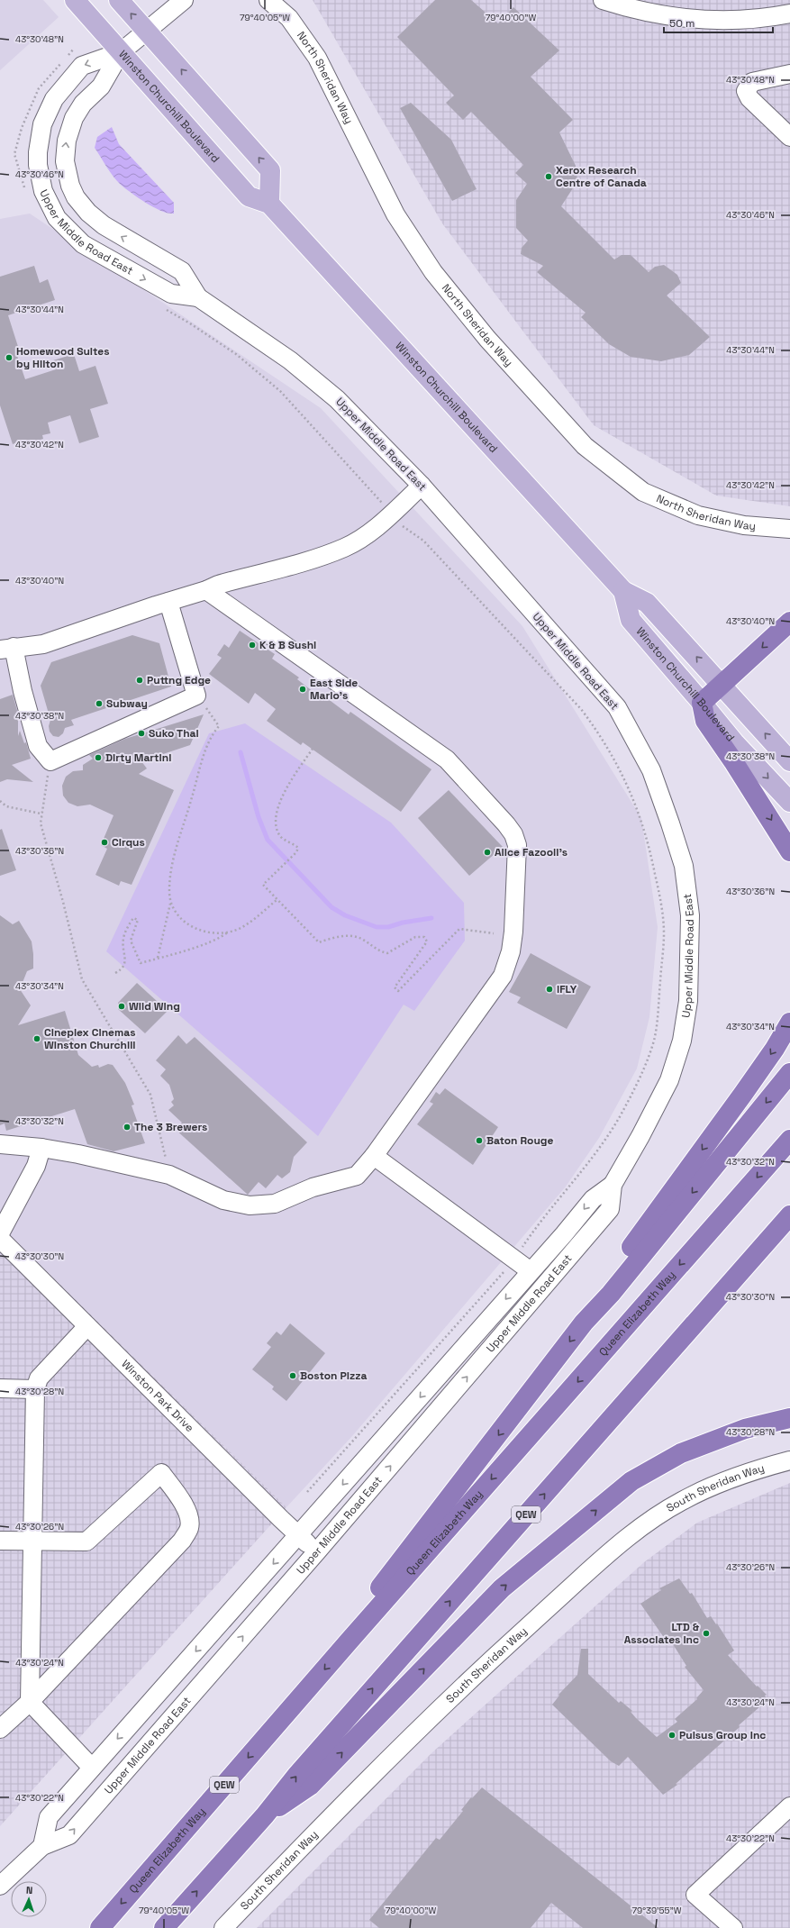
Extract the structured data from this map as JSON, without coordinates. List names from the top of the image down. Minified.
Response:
{"streets":{"highway":["Queen Elizabeth Way","QEW"],"main road":["Winston Churchill Boulevard"],"street":["North Sheridan Way","Upper Middle Road East","Winston Park Drive","South Sheridan Way"]},"crossings":[["Winston Churchill Boulevard","Upper Middle Road East"],["Upper Middle Road East","Winston Park Drive"]],"places":["Xerox Research Centre of Canada","Homewood Suites by Hilton","K & B Sushi","Puttng Edge","East Side Mario's","Subway","Suko Thai","Dirty Martini","Cirqus","Alice Fazooli's","iFLY","Wild Wing","Cineplex Cinemas Winston Churchill","The 3 Brewers","Baton Rouge","Boston Pizza","LTD & Associates Inc","Pulsus Group Inc"],"scale_bar":"50 m","north":"top","coordinates":["79°40'05\"W","79°40'00\"W","43°30'48\"N","43°30'46\"N","43°30'44\"N","43°30'42\"N","43°30'40\"N","43°30'38\"N","43°30'36\"N","43°30'34\"N","43°30'32\"N","43°30'30\"N","43°30'28\"N","43°30'26\"N","43°30'24\"N","43°30'22\"N","79°39'55\"W"]}
